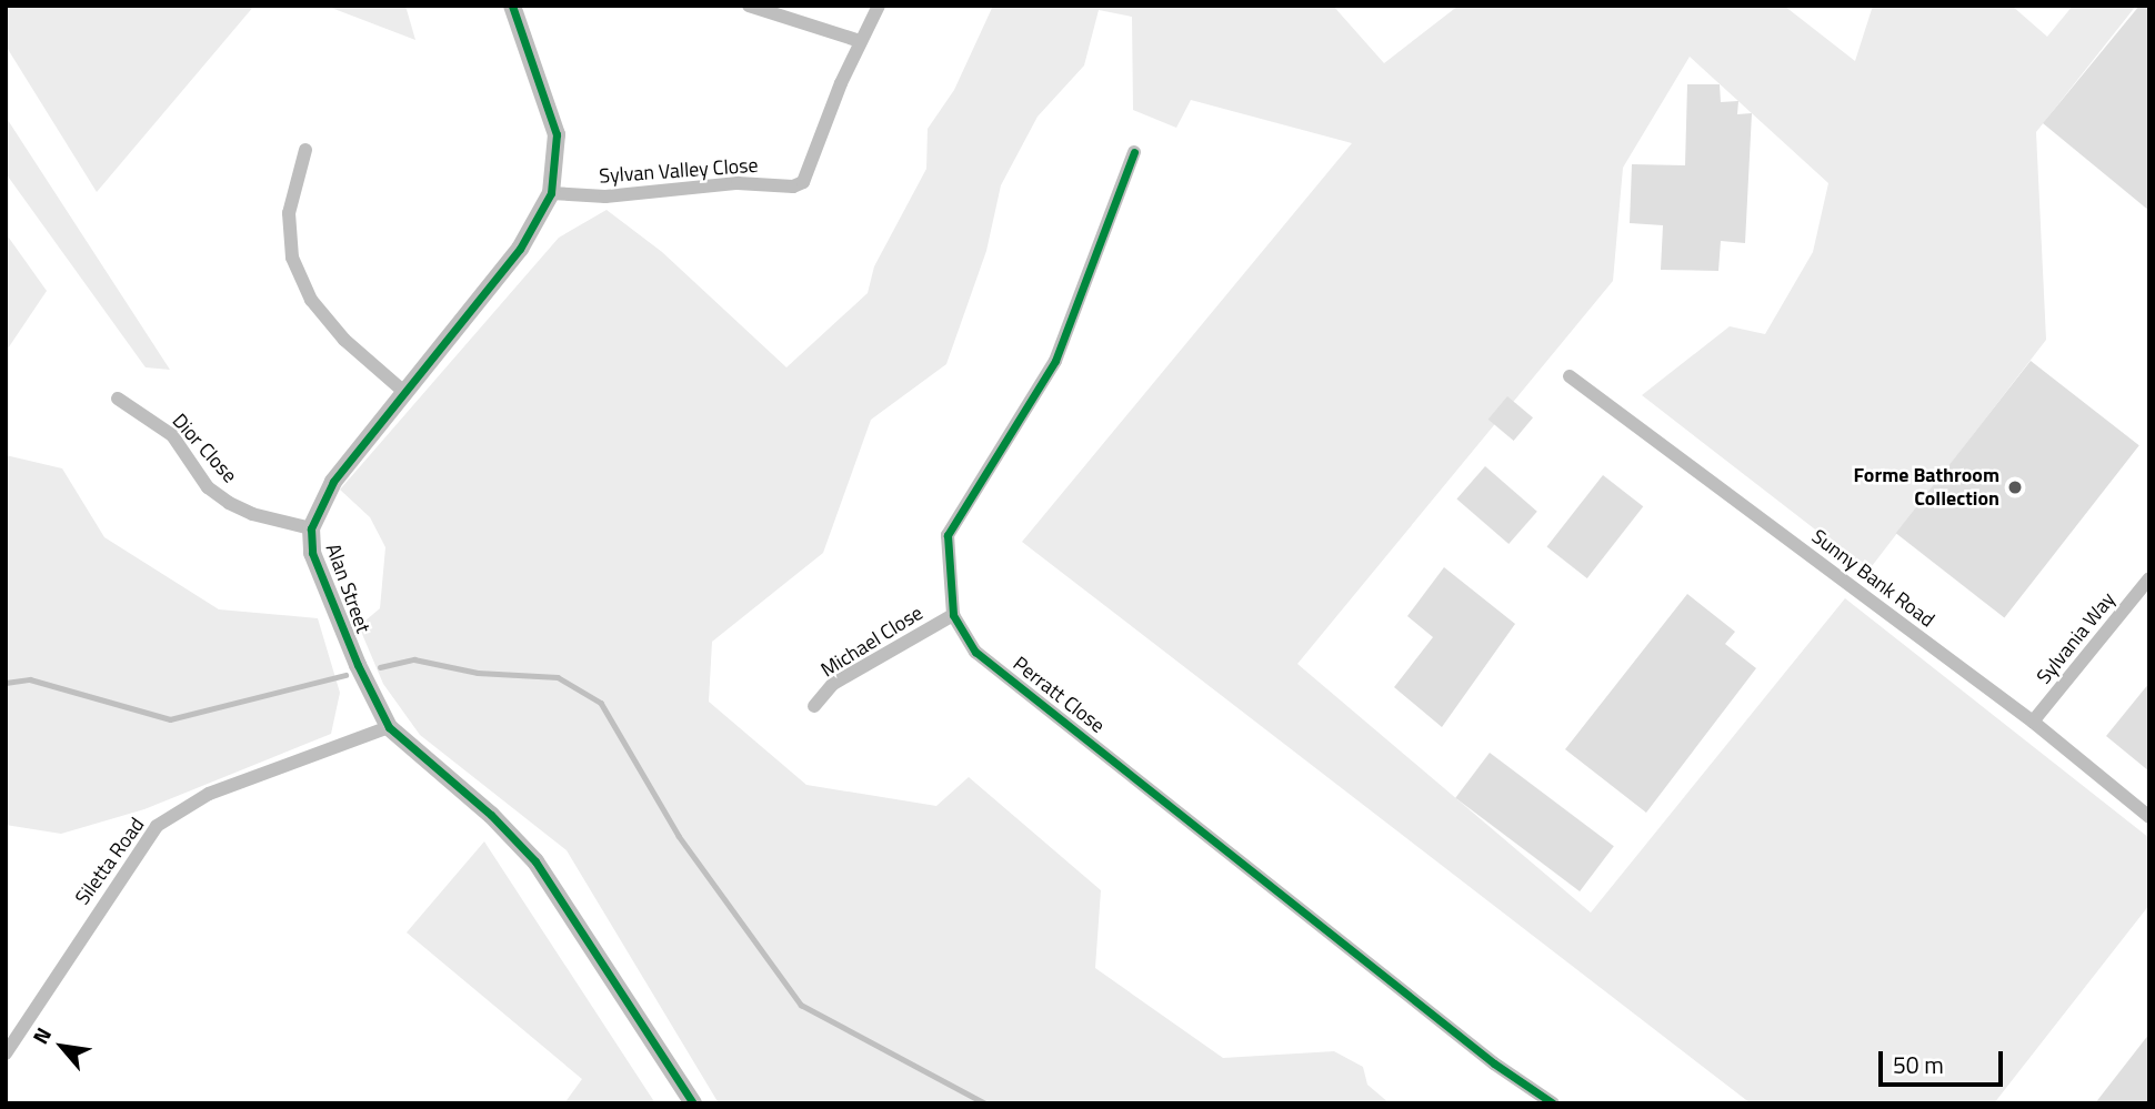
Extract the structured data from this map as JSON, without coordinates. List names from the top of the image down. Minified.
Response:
{"streets":{"street":["Sylvan Valley Close","Dior Close","Sunny Bank Road","Alan Street","Sylvania Way","Michael Close","Perratt Close","Siletta Road"]},"crossings":[["Sylvan Valley Close","Alan Street"],["Dior Close","Alan Street"],["Sunny Bank Road","Sylvania Way"],["Alan Street","Siletta Road"],["Michael Close","Perratt Close"]],"places":["Forme Bathroom Collection"],"scale_bar":"50 m","north":"top left"}
